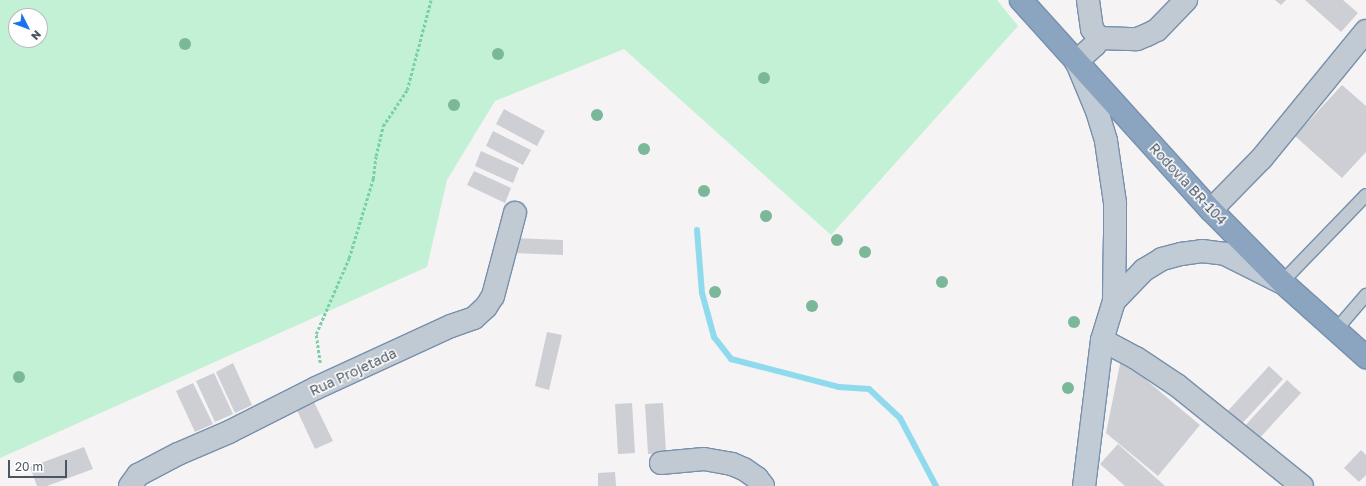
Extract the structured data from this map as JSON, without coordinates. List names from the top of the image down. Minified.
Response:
{"streets":{"highway":["Rodovia BR-104"],"street":["Rua Projetada"]},"scale_bar":"20 m","north":"bottom right"}
